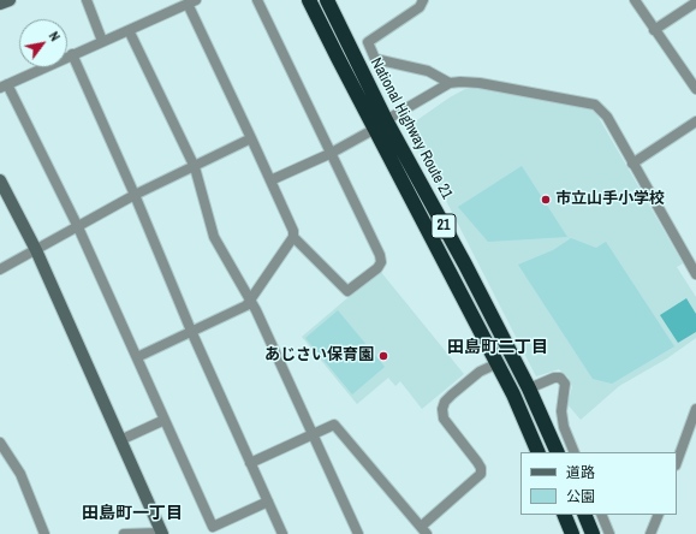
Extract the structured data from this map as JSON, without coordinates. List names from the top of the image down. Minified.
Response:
{"streets":{"highway":["National Highway Route 21","21"]},"districts":["田島町二丁目","田島町一丁目"],"places":["市立山手小学校","あじさい保育園"],"legend":["道路","公園"],"north":"top right"}
